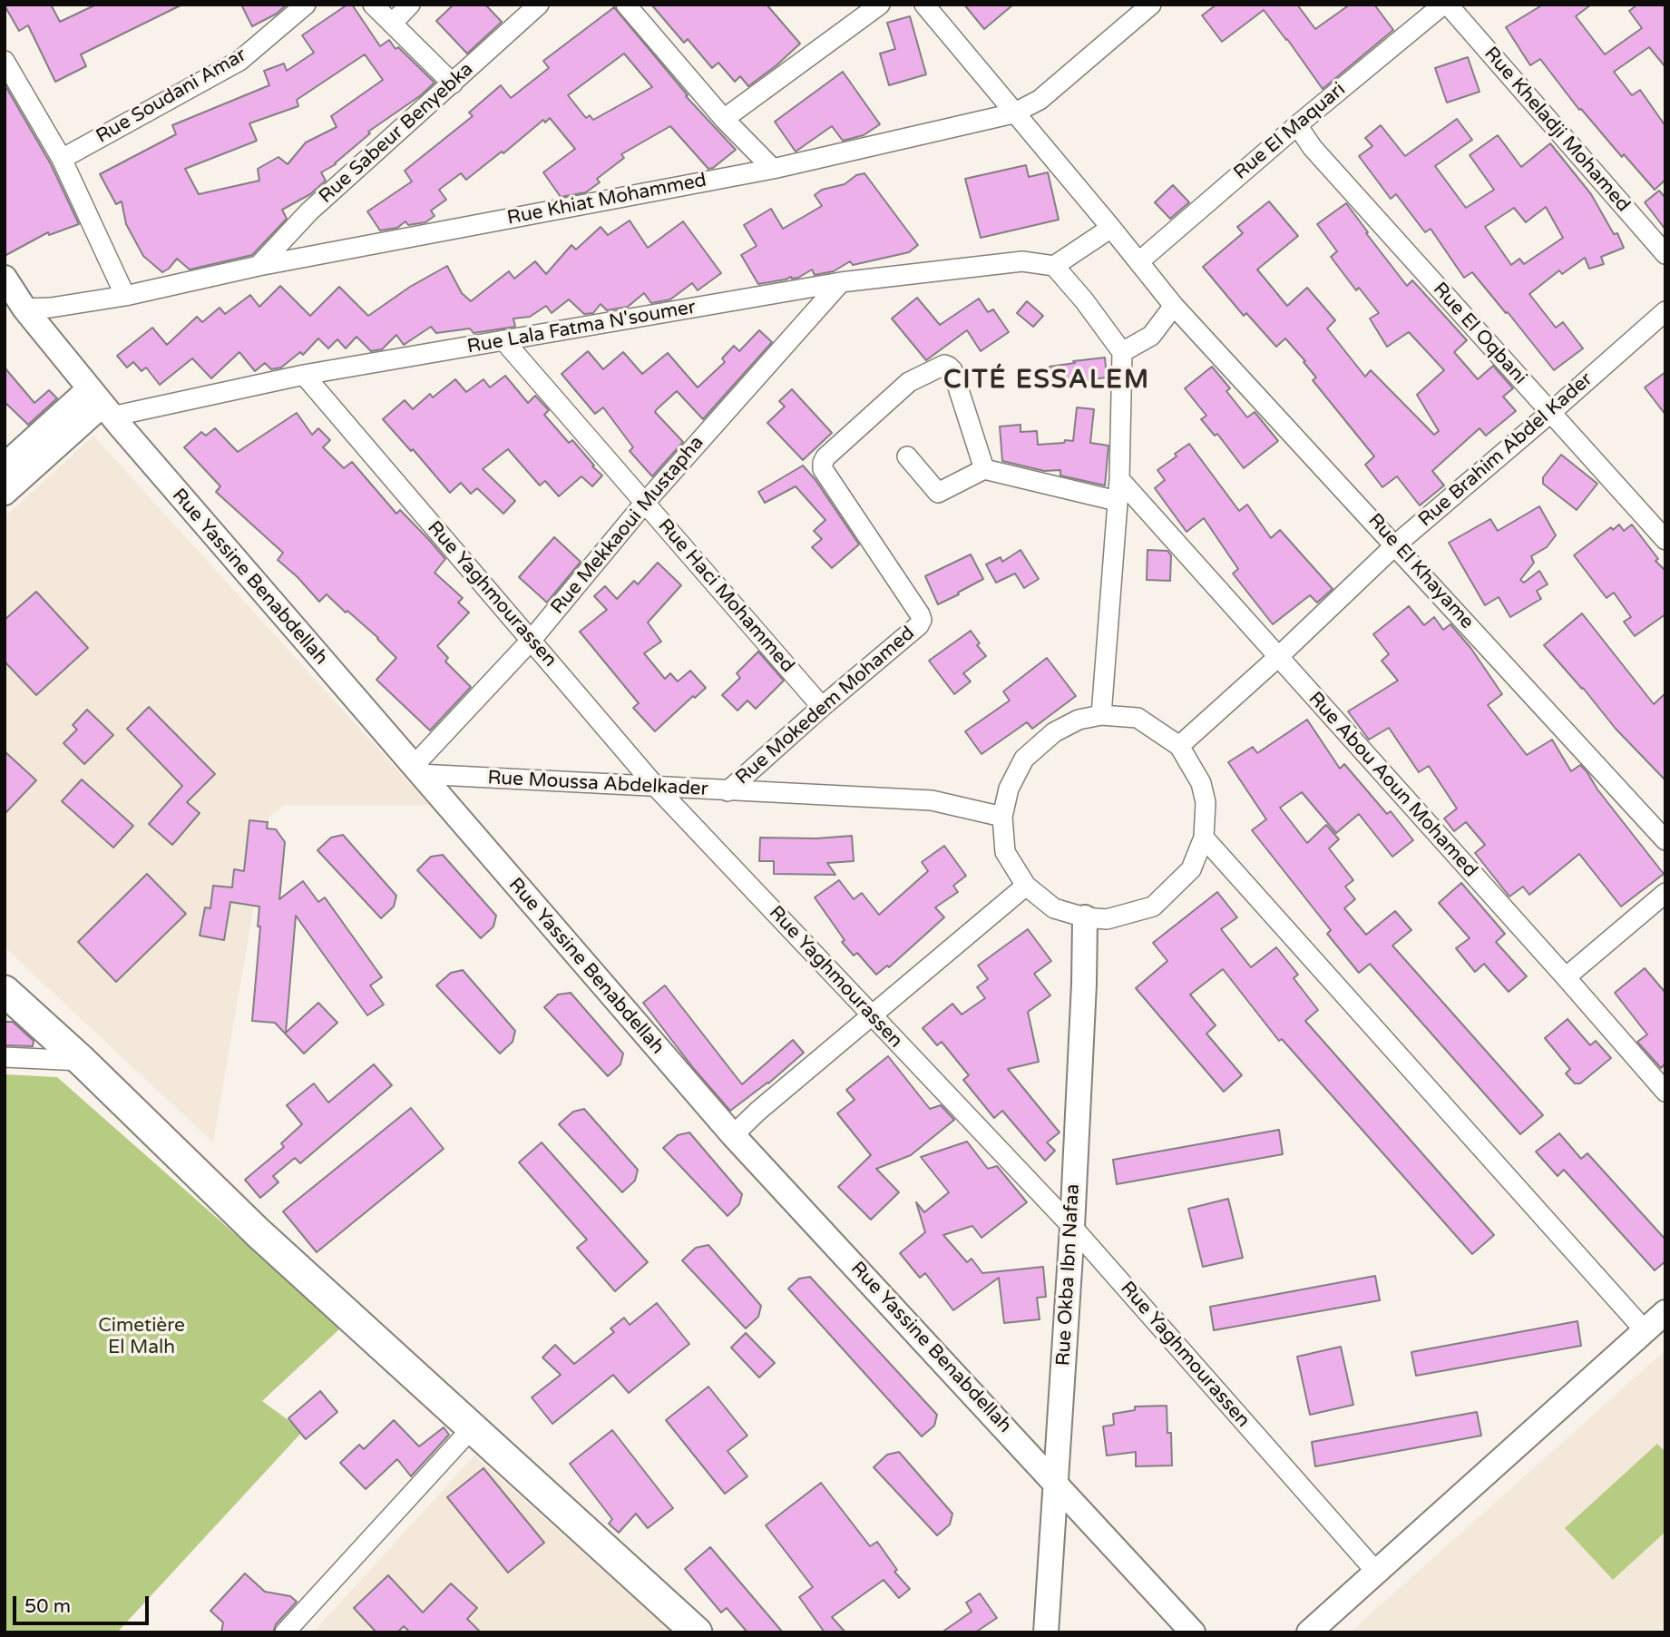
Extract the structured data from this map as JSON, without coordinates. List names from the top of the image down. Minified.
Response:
{"streets":{"street":["Rue Soudani Amar","Rue Kheladji Mohamed","Rue El Maquari","Rue Sabeur Benyebka","Rue Khiat Mohammed","Rue Lala Fatma N'soumer","Rue El Oqbani","Rue Brahim Abdel Kader","Rue Mekkaoui Mustapha","Rue El Khayame","Rue Yassine Benabdellah","Rue Yaghmourassen","Rue Haci Mohammed","Rue Mokedem Mohamed","Rue Moussa Abdelkader","Rue Abou Aoun Mohamed","Rue Okba Ibn Nafaa"]},"crossings":[["Rue Kheladji Mohamed","Rue El Maquari"],["Rue El Maquari","Rue El Oqbani"],["Rue El Maquari","Rue El Khayame"],["Rue Sabeur Benyebka","Rue Khiat Mohammed"],["Rue Khiat Mohammed","Rue El Khayame"],["Rue Khiat Mohammed","Rue Yassine Benabdellah"],["Rue Lala Fatma N'soumer","Rue Mekkaoui Mustapha"],["Rue Lala Fatma N'soumer","Rue Yassine Benabdellah"],["Rue Lala Fatma N'soumer","Rue Yaghmourassen"],["Rue Lala Fatma N'soumer","Rue Haci Mohammed"],["Rue El Oqbani","Rue Brahim Abdel Kader"],["Rue Brahim Abdel Kader","Rue El Khayame"],["Rue Brahim Abdel Kader","Rue Moussa Abdelkader"],["Rue Brahim Abdel Kader","Rue Abou Aoun Mohamed"],["Rue Brahim Abdel Kader","Rue Okba Ibn Nafaa"],["Rue Mekkaoui Mustapha","Rue Yassine Benabdellah"],["Rue Mekkaoui Mustapha","Rue Yaghmourassen"],["Rue Mekkaoui Mustapha","Rue Haci Mohammed"],["Rue Mekkaoui Mustapha","Rue Moussa Abdelkader"],["Rue Yassine Benabdellah","Rue Moussa Abdelkader"],["Rue Yassine Benabdellah","Rue Okba Ibn Nafaa"],["Rue Yaghmourassen","Rue Moussa Abdelkader"],["Rue Yaghmourassen","Rue Okba Ibn Nafaa"],["Rue Haci Mohammed","Rue Mokedem Mohamed"],["Rue Mokedem Mohamed","Rue Moussa Abdelkader"],["Rue Moussa Abdelkader","Rue Okba Ibn Nafaa"]],"districts":["CITÉ ESSALEM"],"parks":["Cimetière El Malh"],"scale_bar":"50 m"}
